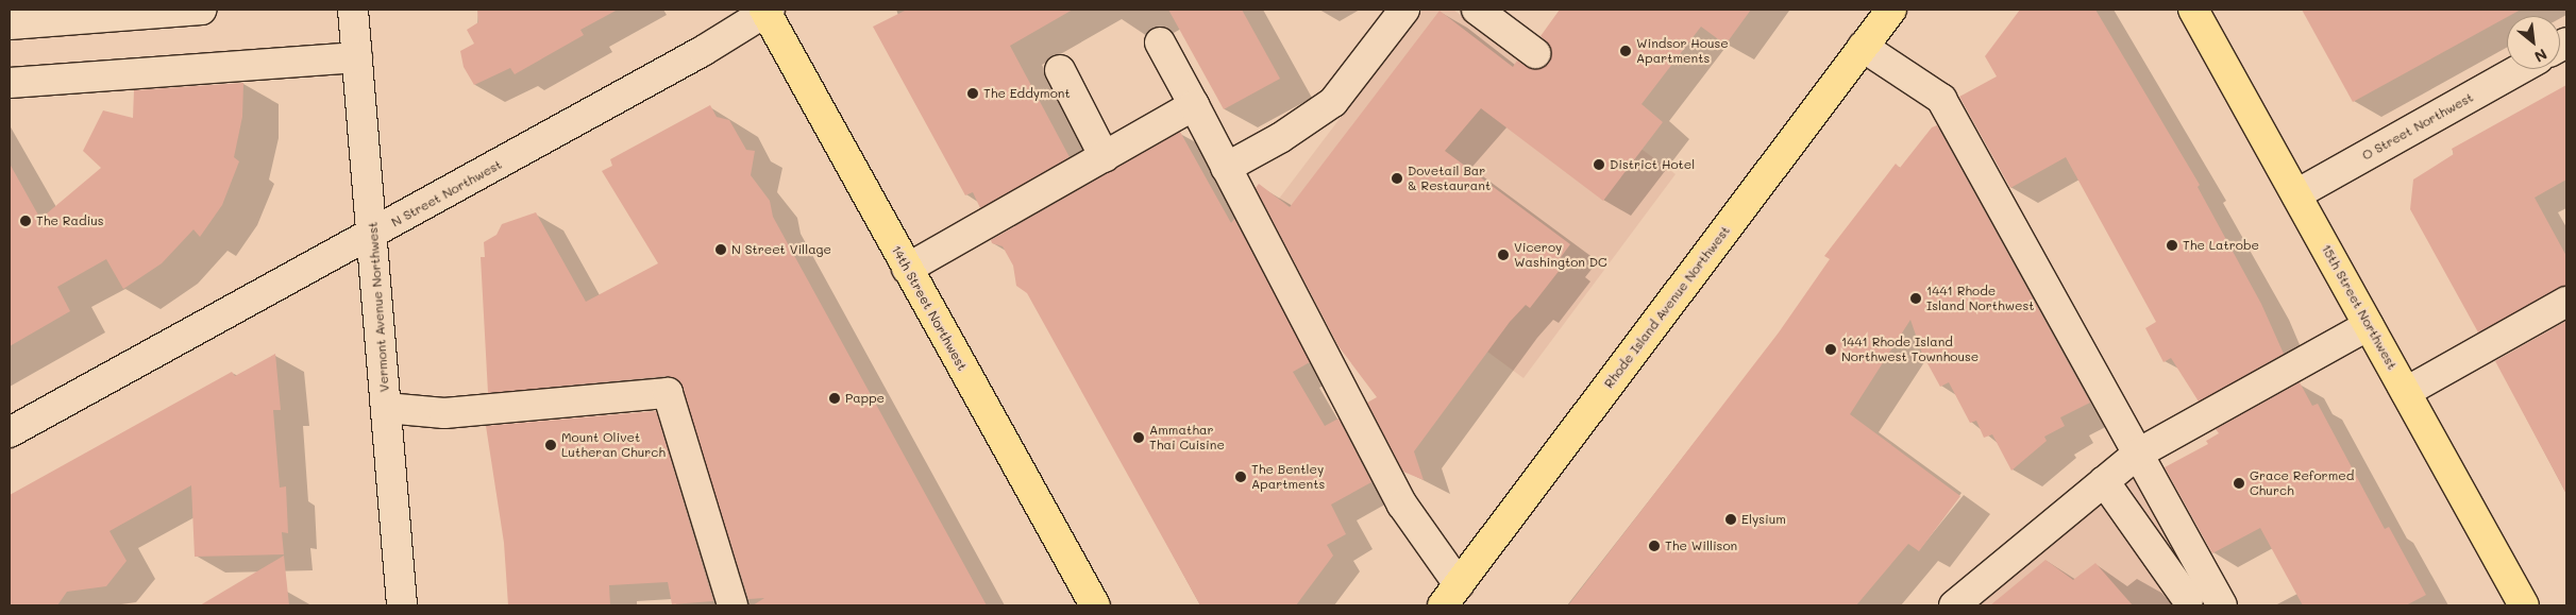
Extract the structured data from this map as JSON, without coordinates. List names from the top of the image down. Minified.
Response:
{"streets":{"main road":["Rhode Island Avenue Northwest","15th Street Northwest","14th Street Northwest"],"street":["O Street Northwest","N Street Northwest","Vermont Avenue Northwest"]},"crossings":[["O Street Northwest","15th Street Northwest"],["N Street Northwest","Vermont Avenue Northwest"],["N Street Northwest","14th Street Northwest"]],"places":["Windsor House Apartments","The Eddymont","District Hotel","Dovetail Bar & Restaurant","The Radius","The Latrobe","N Street Village","Viceroy Washington DC","1441 Rhode Island Northwest","1441 Rhode Island Northwest Townhouse","Pappe","Ammathar Thai Cuisine","Mount Olivet Lutheran Church","The Bentley Apartments","Grace Reformed Church","Elysium","The Willison"],"north":"bottom right"}
